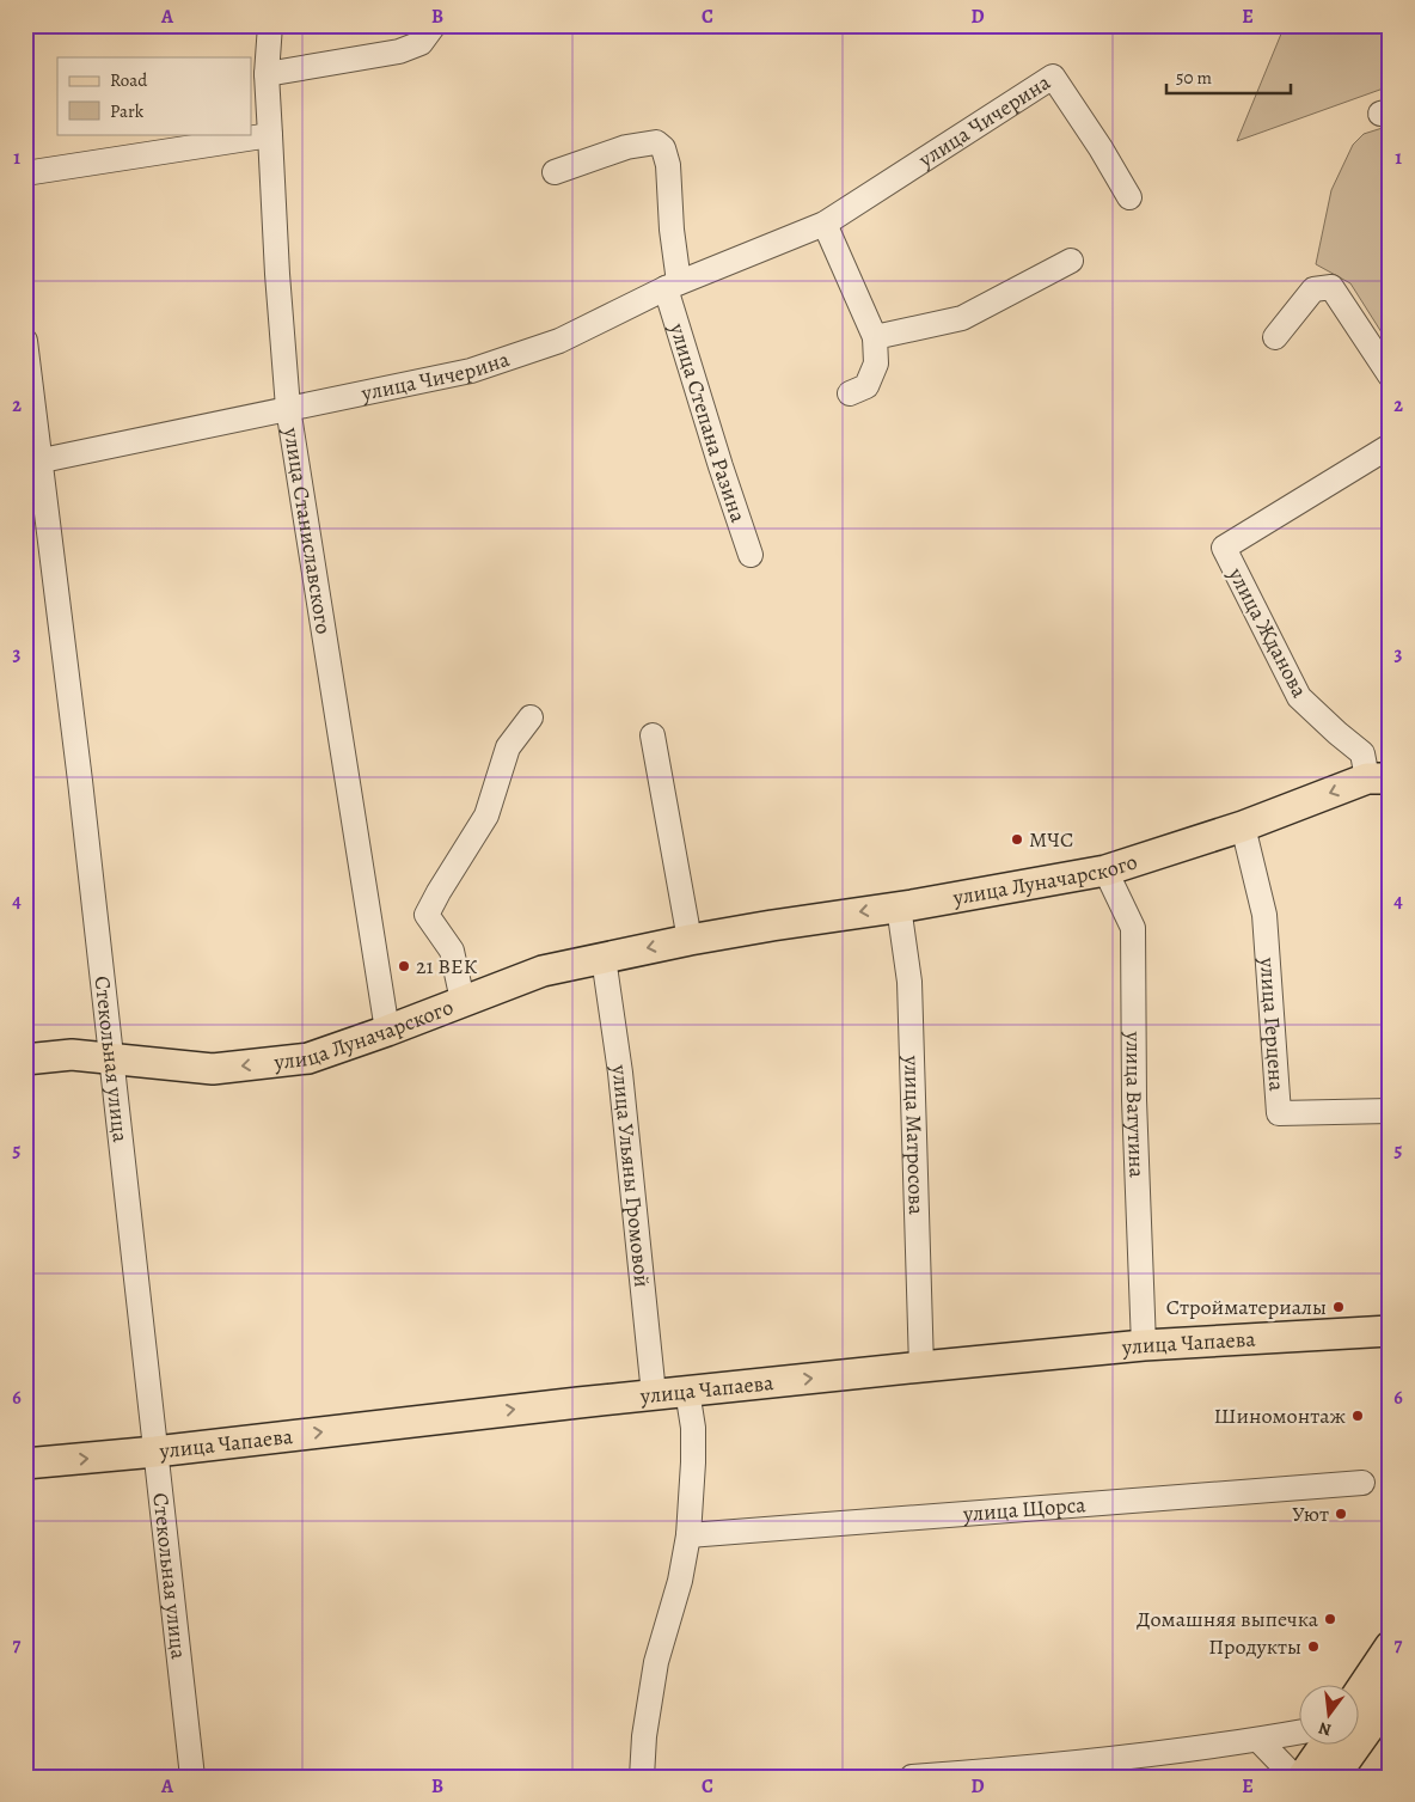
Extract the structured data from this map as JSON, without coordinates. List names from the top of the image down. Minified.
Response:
{"streets":{"main road":["улица Луначарского","улица Чапаева"],"street":["улица Чичерина","улица Степана Разина","улица Станиславского","улица Жданова","улица Герцена","Стекольная улица","улица Ватутина","улица Матросова","улица Ульяны Громовой","улица Щорса"]},"crossings":[["улица Чичерина","улица Степана Разина"],["улица Чичерина","улица Станиславского"],["улица Чичерина","Стекольная улица"],["улица Станиславского","улица Луначарского"],["улица Жданова","улица Луначарского"],["улица Луначарского","улица Герцена"],["улица Луначарского","Стекольная улица"],["улица Луначарского","улица Ватутина"],["улица Луначарского","улица Матросова"],["улица Луначарского","улица Ульяны Громовой"],["Стекольная улица","улица Чапаева"],["улица Ватутина","улица Чапаева"],["улица Матросова","улица Чапаева"],["улица Ульяны Громовой","улица Чапаева"]],"one_way":["улица Луначарского","улица Чапаева"],"places":["МЧС","21 ВЕК","Стройматериалы","Шиномонтаж","Уют","Домашняя выпечка","Продукты"],"legend":["Road","Park"],"scale_bar":"50 m","north":"bottom","grid":{"columns":["A","B","C","D","E"],"rows":["1","2","3","4","5","6","7"]}}
